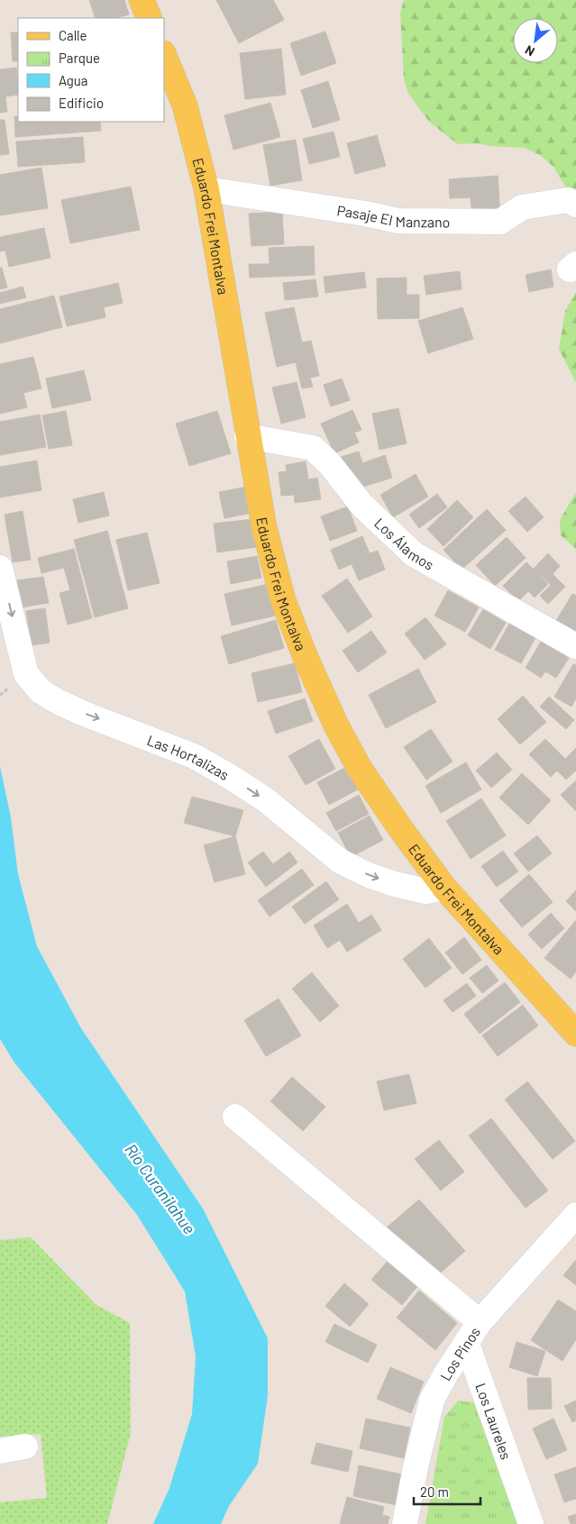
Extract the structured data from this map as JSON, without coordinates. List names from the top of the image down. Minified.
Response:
{"streets":{"main road":["Eduardo Frei Montalva"],"street":["Pasaje El Manzano","Los Álamos","Las Hortalizas","Los Pinos","Los Laureles"]},"crossings":[["Pasaje El Manzano","Eduardo Frei Montalva"],["Eduardo Frei Montalva","Los Álamos"],["Eduardo Frei Montalva","Las Hortalizas"],["Los Pinos","Los Laureles"]],"one_way":["Las Hortalizas"],"water":["Río Curanilahue"],"legend":["Calle","Parque","Agua","Edificio"],"scale_bar":"20 m","north":"bottom left"}
